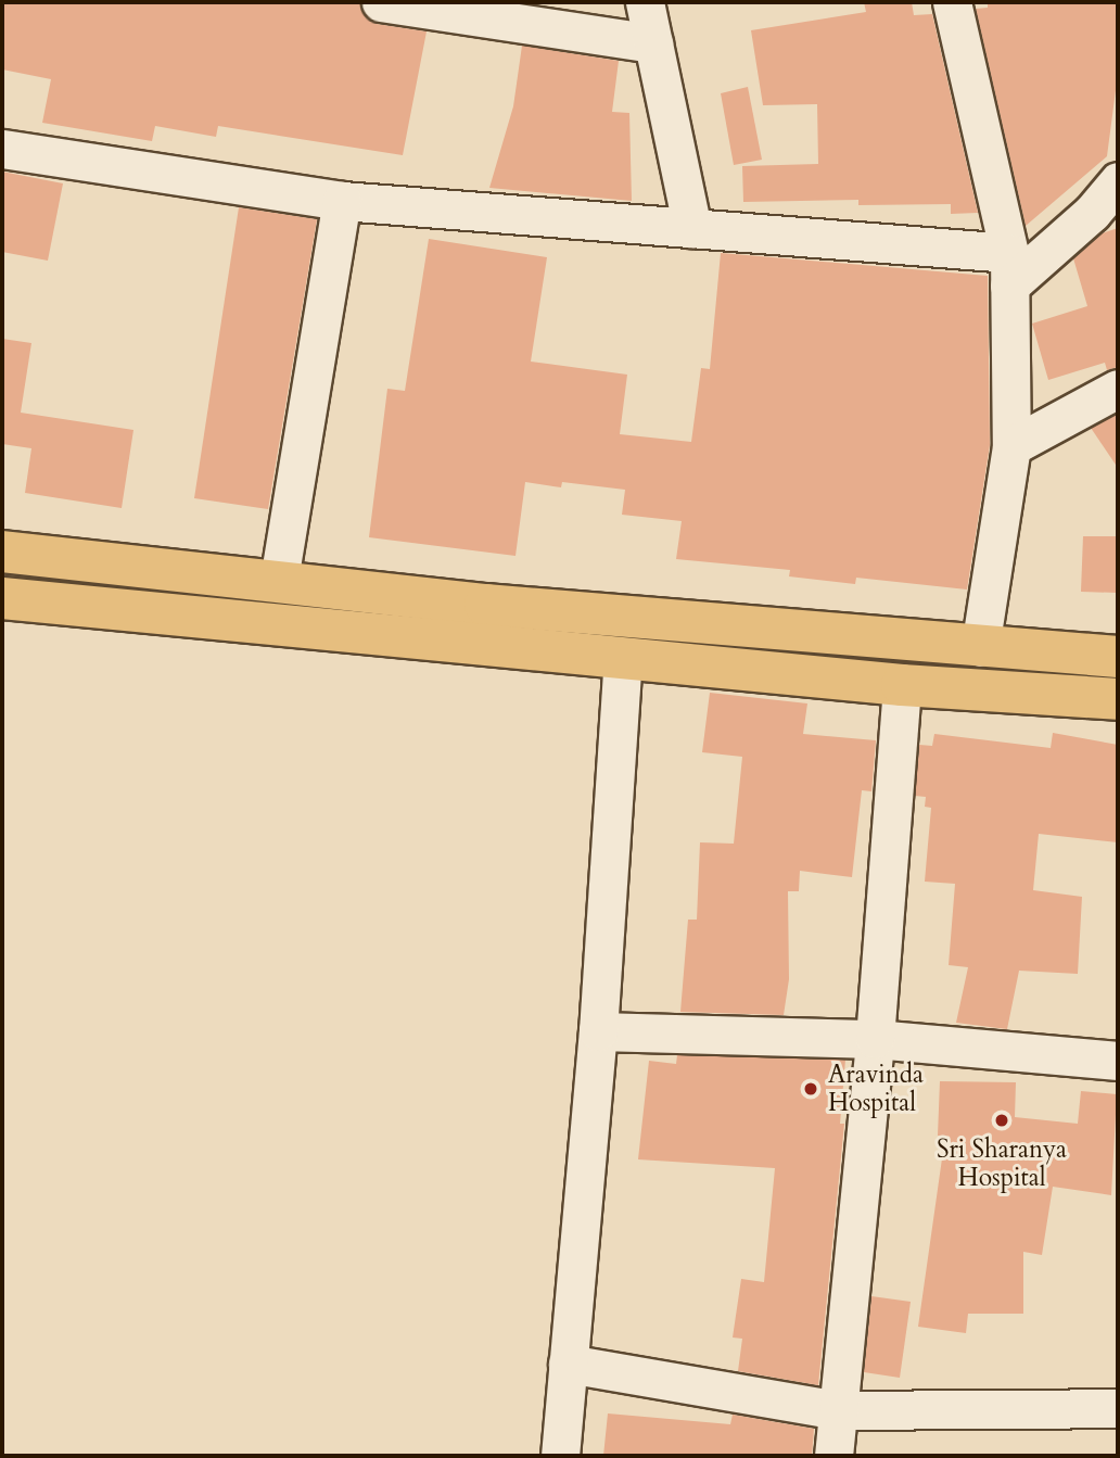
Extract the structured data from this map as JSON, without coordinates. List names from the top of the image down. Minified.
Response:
{"places":["Aravinda Hospital","Sri Sharanya Hospital"]}
